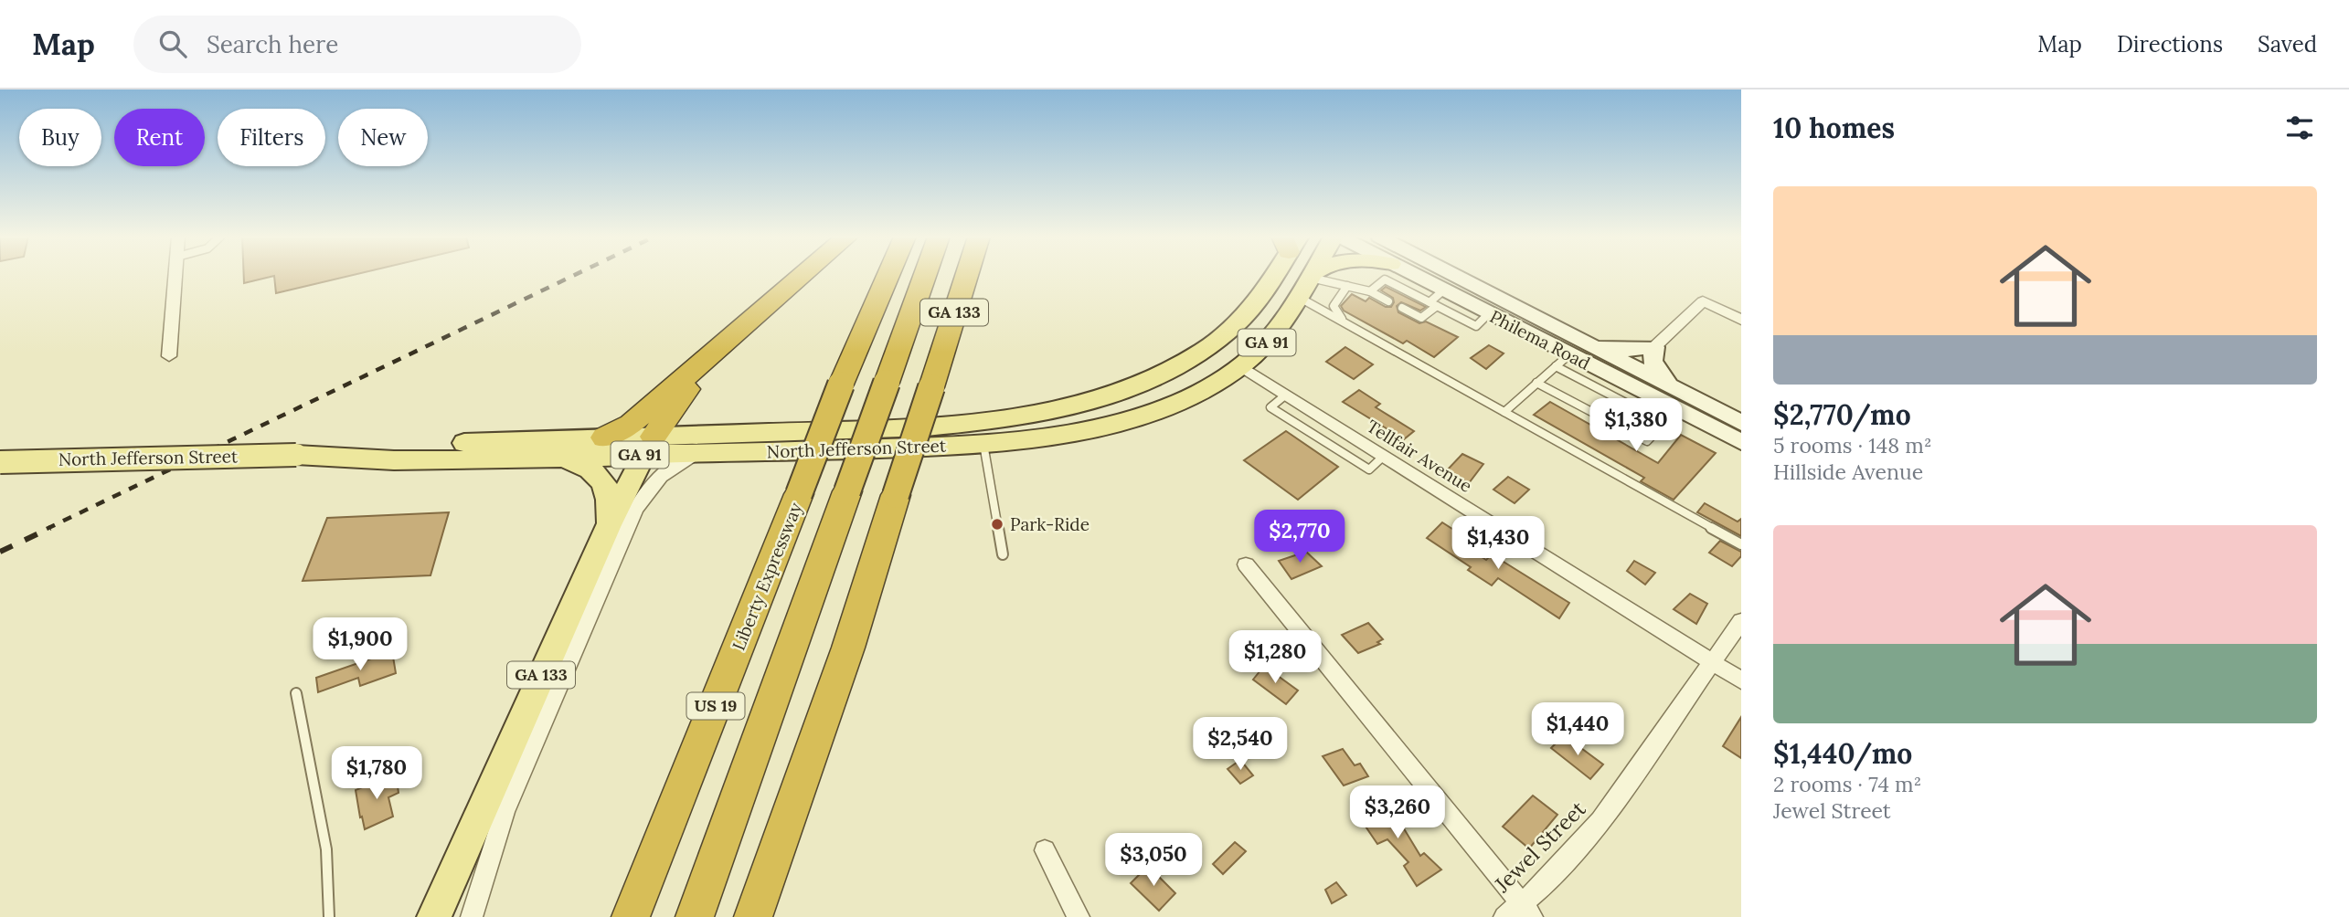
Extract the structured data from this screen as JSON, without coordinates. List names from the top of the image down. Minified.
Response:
{"streets":{"highway":["GA 133","Liberty Expressway","US 19"],"main road":["Philema Road","GA 91","North Jefferson Street"],"street":["Tellfair Avenue","Jewel Street"]},"crossings":[["GA 133","North Jefferson Street"],["North Jefferson Street","Tellfair Avenue"],["Tellfair Avenue","Jewel Street"]],"places":["Park-Ride"],"page":{"header":"Map","search":"Search here","nav":["Map","Directions","Saved"],"heading":"10 homes","chip":["Buy","Rent","Filters","New"],"list":[{"name":"$2,770/mo","note":"5 rooms · 148 m² · Hillside Avenue"},{"name":"$1,440/mo","note":"2 rooms · 74 m² · Jewel Street"}],"price":["$1,380","$2,770","$1,430","$1,900","$1,280","$1,440","$2,540","$1,780","$3,260","$3,050"]}}
